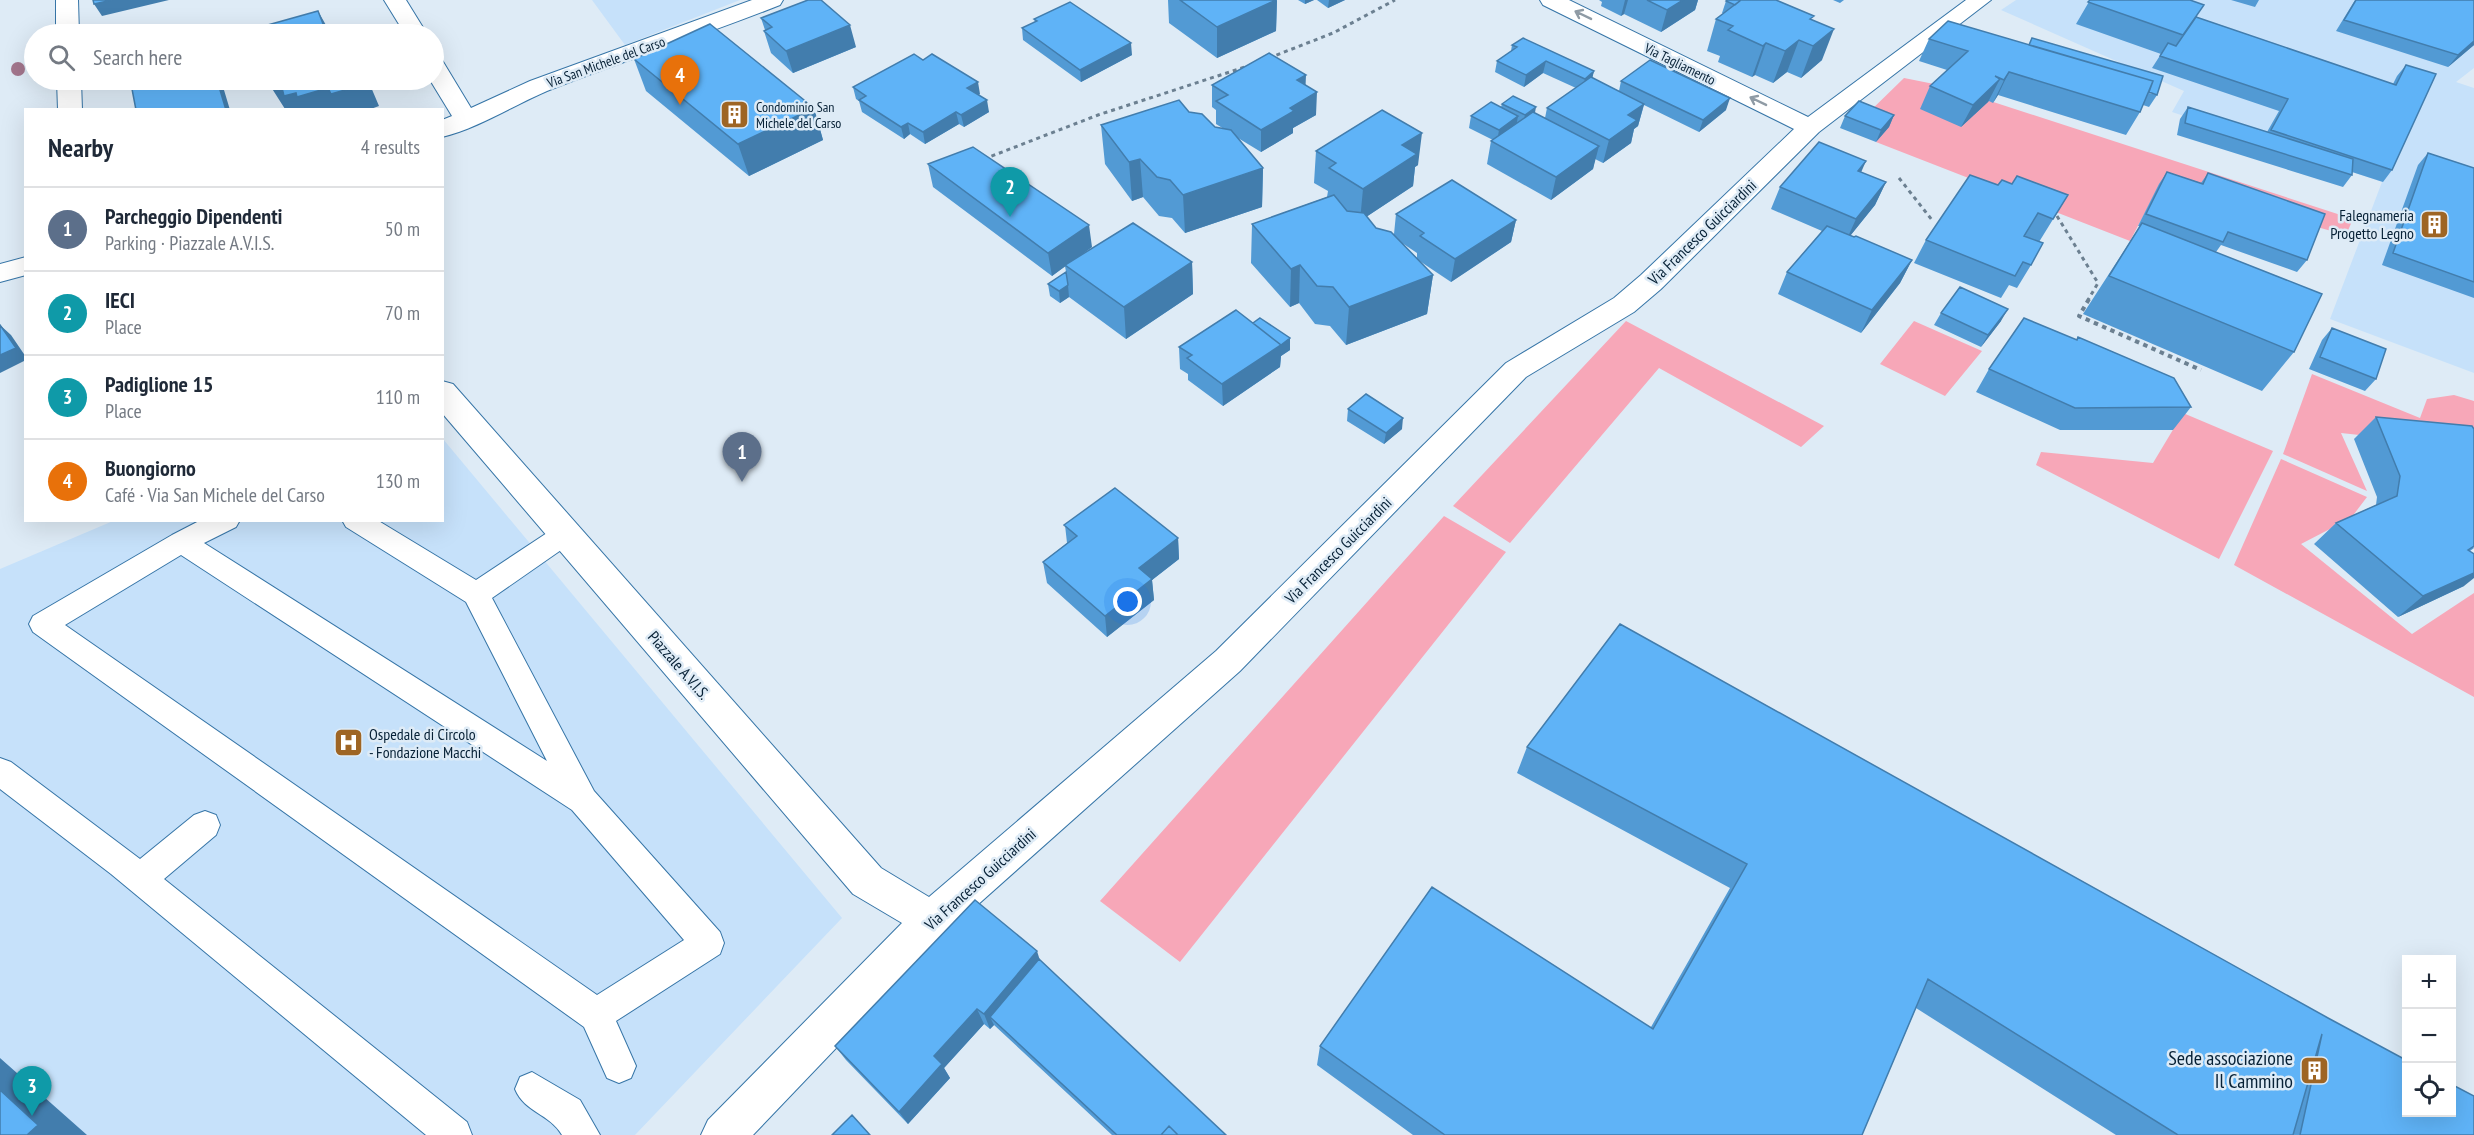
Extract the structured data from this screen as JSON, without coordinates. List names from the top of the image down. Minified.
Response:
{"streets":{"street":["Via San Michele del Carso","Via Tagliamento","Via Francesco Guicciardini","Piazzale A.V.I.S."]},"crossings":[["Via Tagliamento","Via Francesco Guicciardini"],["Via Francesco Guicciardini","Piazzale A.V.I.S."]],"one_way":["Via Tagliamento"],"places":{"building":["Condominio San Michele del Carso","Falegnameria Progetto Legno","Sede associazione Il Cammino"],"hospital":["Ospedale di Circolo - Fondazione Macchi"]},"page":{"search":"Search here","pins":["4","2","1","3"],"heading":["Nearby","4 results"],"list":[{"mark":"1","name":"Parcheggio Dipendenti","note":"Parking · Piazzale A.V.I.S.","value":"50 m"},{"mark":"2","name":"IECI","note":"Place","value":"70 m"},{"mark":"3","name":"Padiglione 15","note":"Place","value":"110 m"},{"mark":"4","name":"Buongiorno","note":"Café · Via San Michele del Carso","value":"130 m"}],"map_buttons":["+","−"]}}
